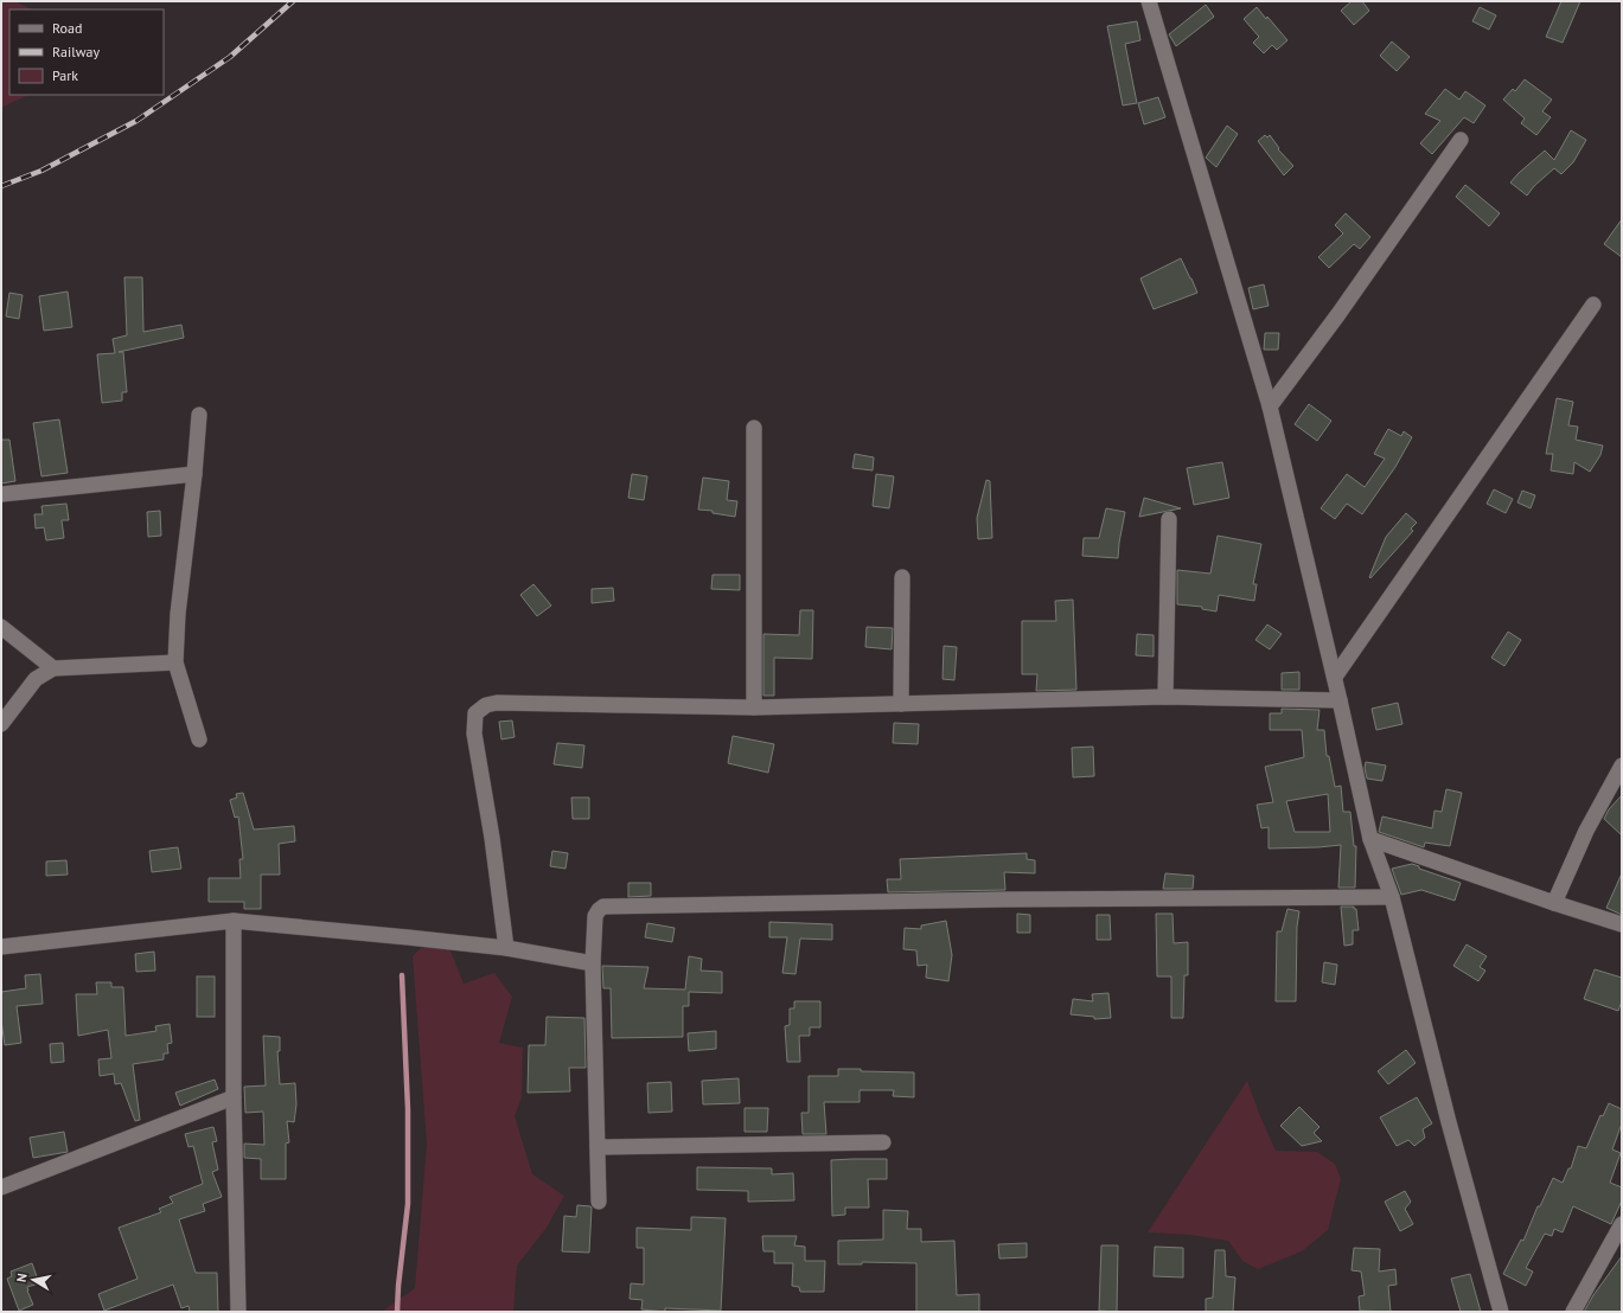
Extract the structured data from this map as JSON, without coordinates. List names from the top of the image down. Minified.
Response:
{"legend":["Road","Railway","Park"],"north":"left"}
